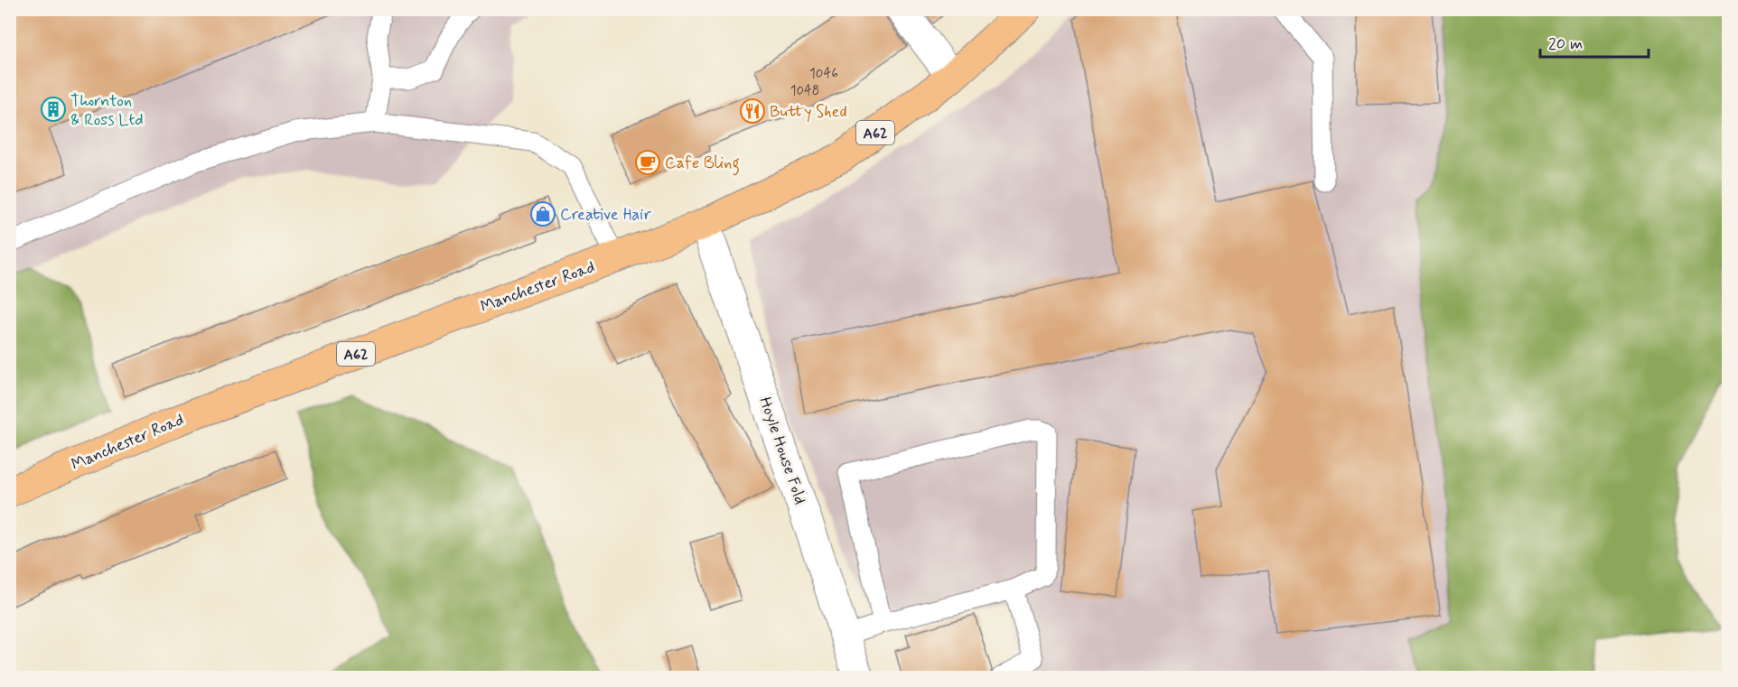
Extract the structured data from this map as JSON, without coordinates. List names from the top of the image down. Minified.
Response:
{"streets":{"main road":["A62","Manchester Road"],"street":["Hoyle House Fold"]},"crossings":[["Manchester Road","Hoyle House Fold"]],"places":{"building":["Thornton & Ross Ltd"],"restaurant":["Butty Shed"],"cafe":["Cafe Bling"],"shop":["Creative Hair"]},"house_numbers":["1046","1048"],"scale_bar":"20 m"}
